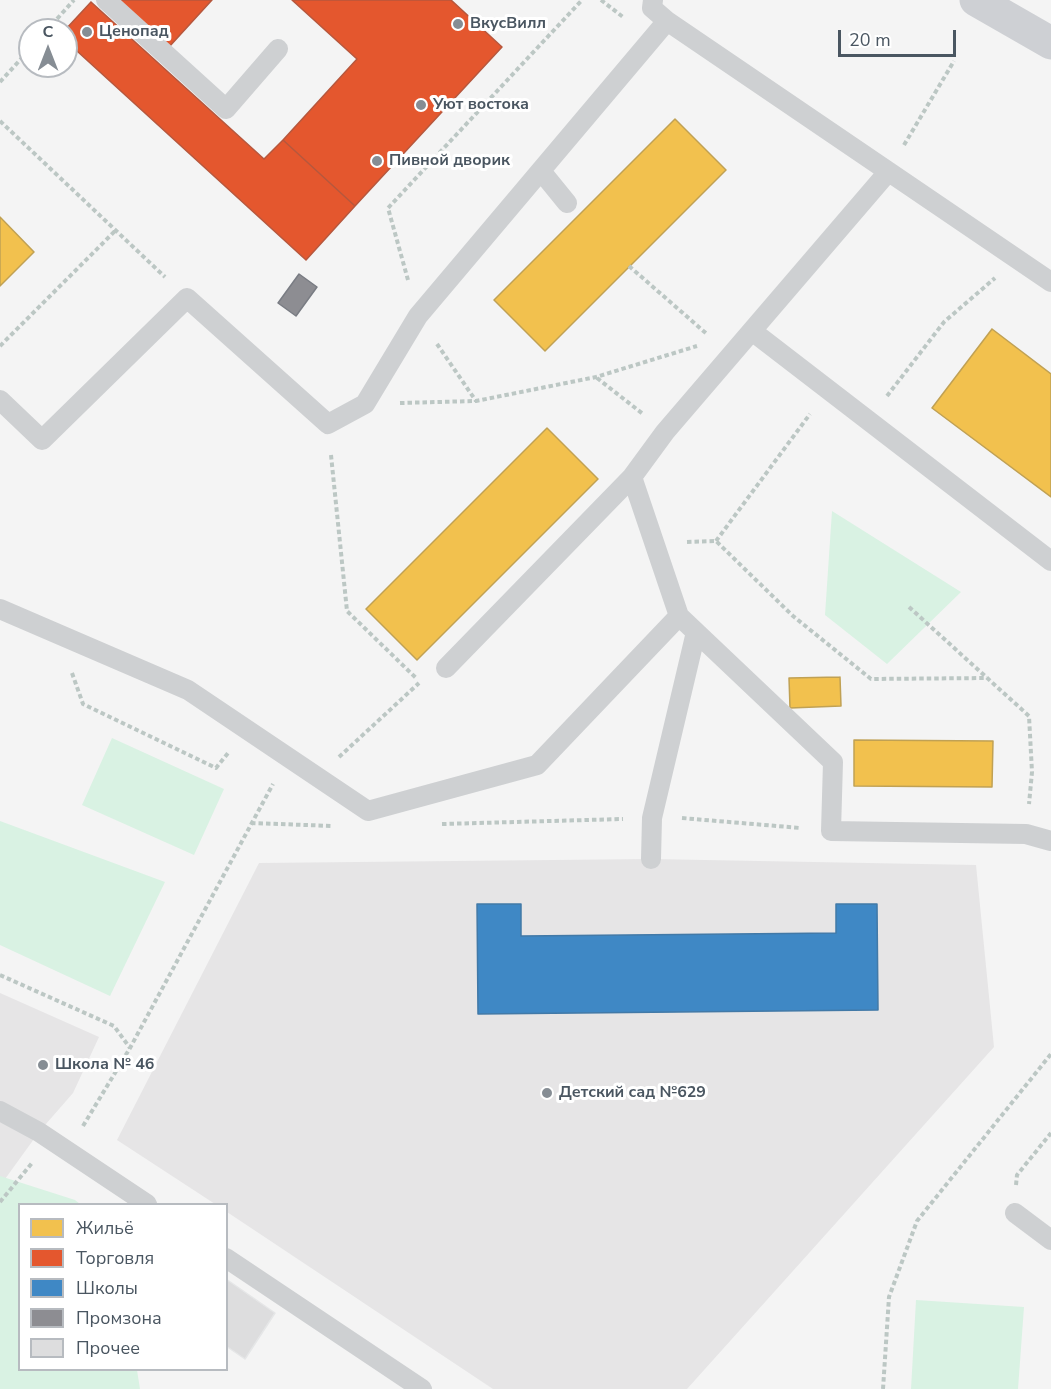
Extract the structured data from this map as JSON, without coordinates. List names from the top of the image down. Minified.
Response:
{"places":["ВкусВилл","Ценопад","Уют востока","Пивной дворик","Школа № 46","Детский сад №629"],"legend":["Жильё","Торговля","Школы","Промзона","Прочее"],"scale_bar":"20 m","north":"top"}
